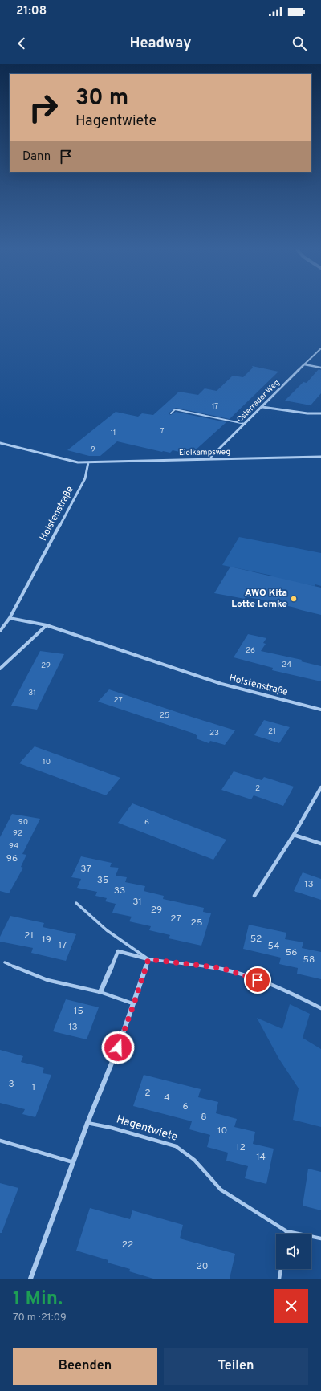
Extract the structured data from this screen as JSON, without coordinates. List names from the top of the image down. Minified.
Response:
{"streets":{"street":["Osterrader Weg","Eielkampsweg","Holstenstraße"],"lane":["Hagentwiete"]},"crossings":[["Osterrader Weg","Eielkampsweg"],["Eielkampsweg","Holstenstraße"]],"places":["AWO Kita Lotte Lemke"],"house_numbers":["17","7","11","9","26","24","29","31","27","25","21","23","10","2","90","6","92","94","96","37","35","13","33","31","29","27","25","21","52","19","17","54","56","58","15","13","3","1","2","4","6","8","10","12","14","22","20"],"page":{"status":"21:08","header":"Headway","turn":["30 m","Hagentwiete"],"then":"Dann","heading":["1 Min.","70 m · 21:09"],"buttons":["Beenden","Teilen"]}}
